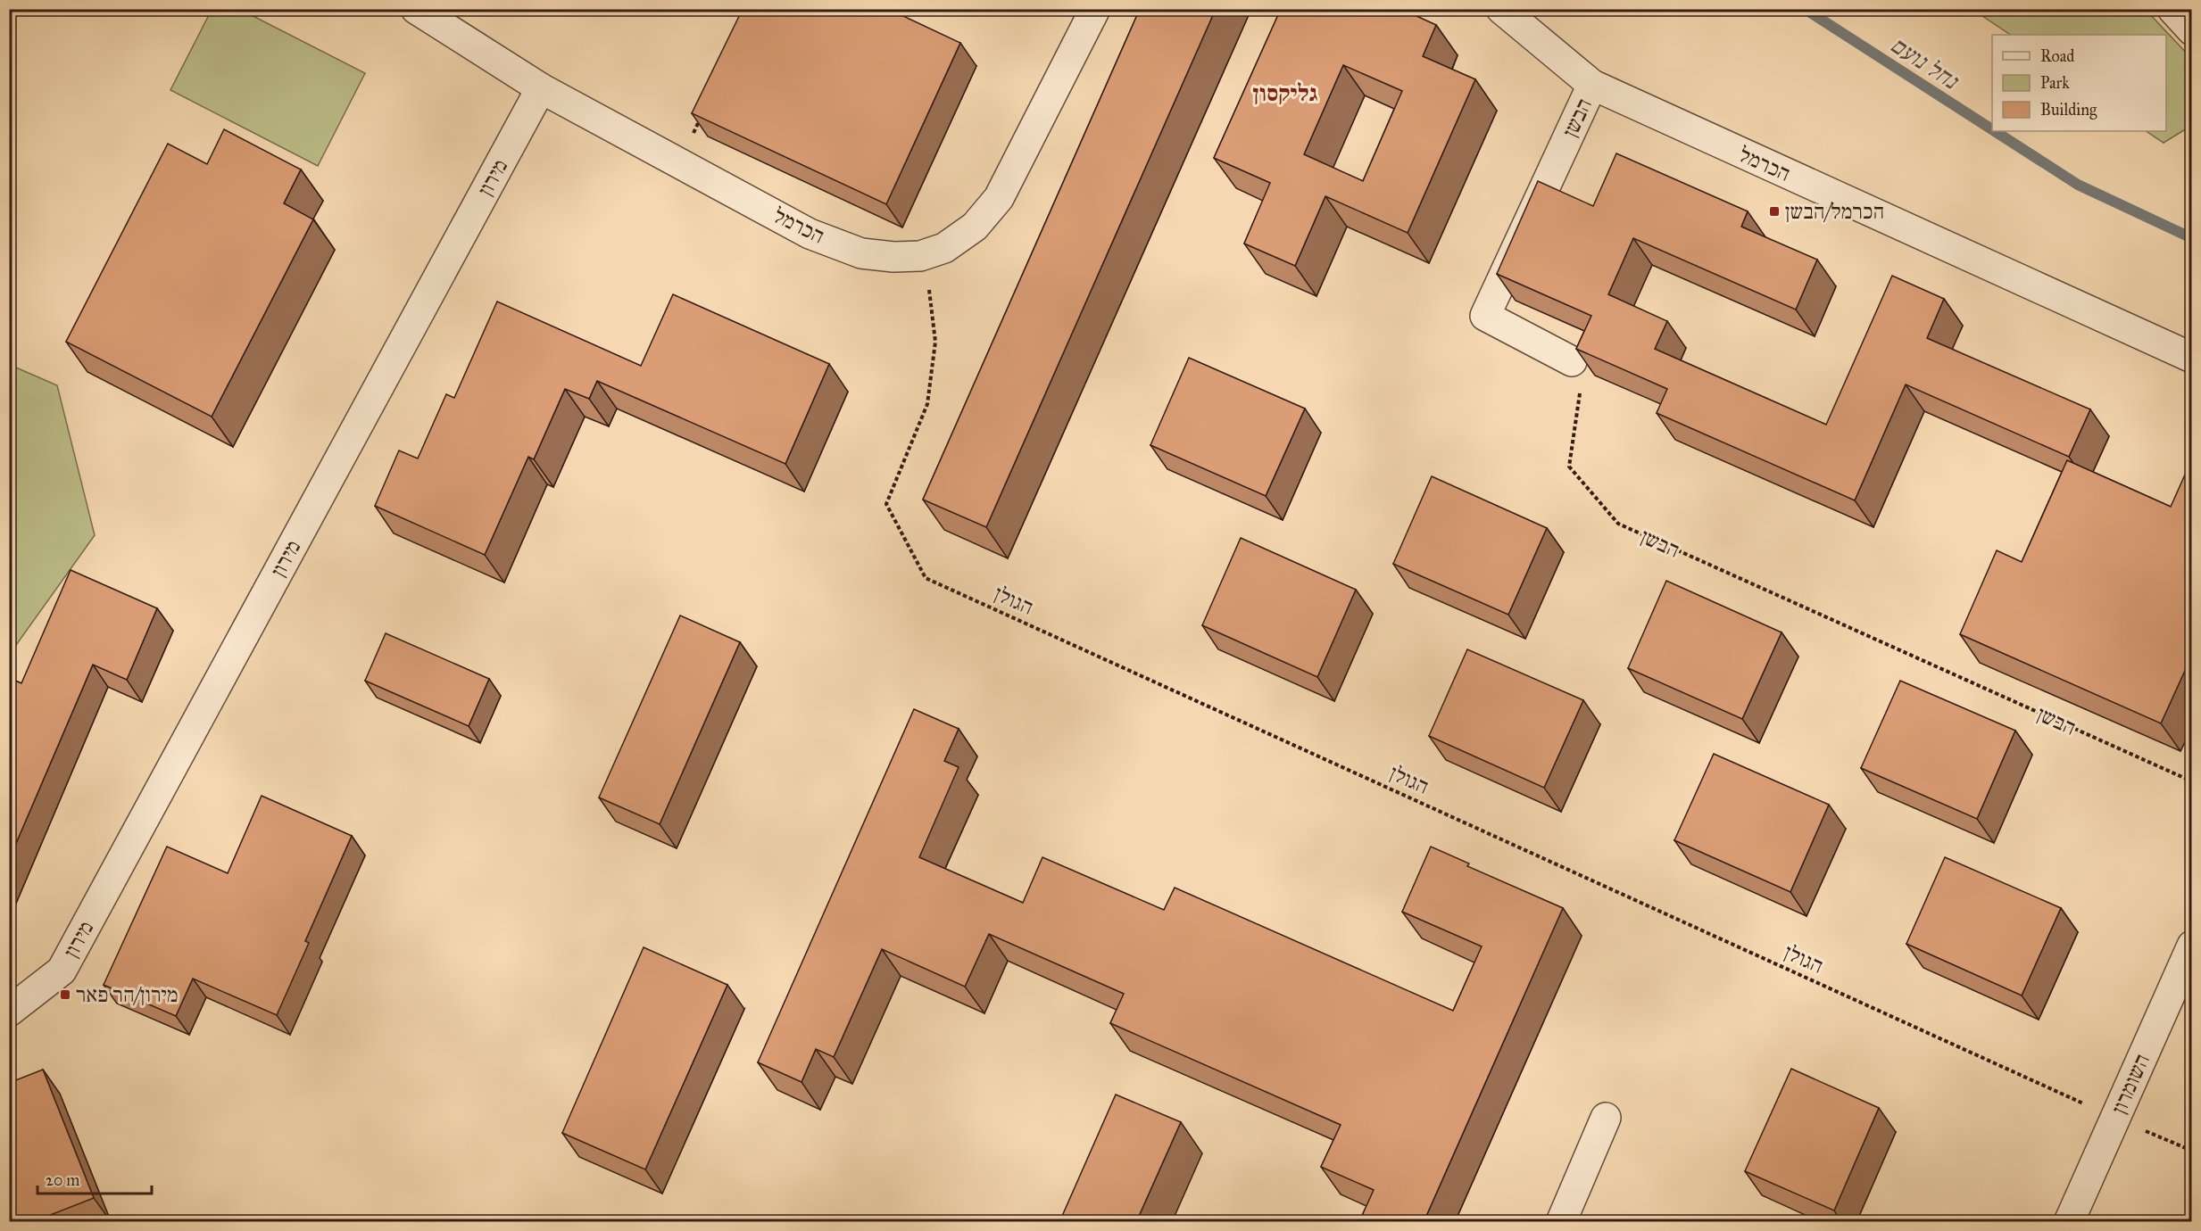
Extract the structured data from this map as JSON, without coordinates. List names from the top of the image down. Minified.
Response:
{"streets":{"street":["הבשן","הכרמל","מירון","השומרון"],"path":["הגולן"]},"crossings":[["הבשן","הכרמל"],["הכרמל","מירון"],["הכרמל","הגולן"],["הגולן","השומרון"]],"districts":["גליקסון"],"water":["נחל נועם"],"places":{"transit":["הכרמל/הבשן","מירון/הר פאר"]},"legend":["Road","Park","Building"],"scale_bar":"20 m"}
